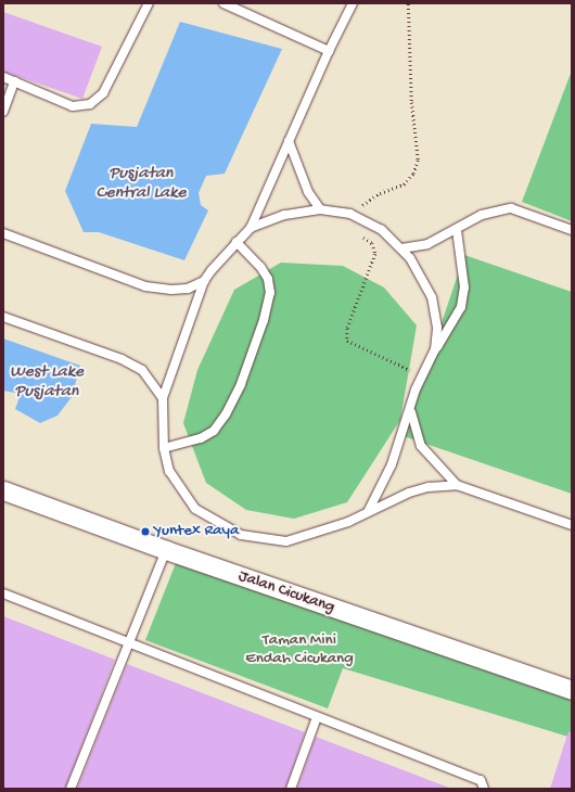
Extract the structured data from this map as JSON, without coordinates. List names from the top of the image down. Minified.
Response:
{"streets":{"street":["Jalan Cicukang"]},"water":["Pusjatan Central Lake","West Lake Pusjatan"],"parks":["Taman Mini Endah Cicukang"],"places":["Yuntex Raya"]}
